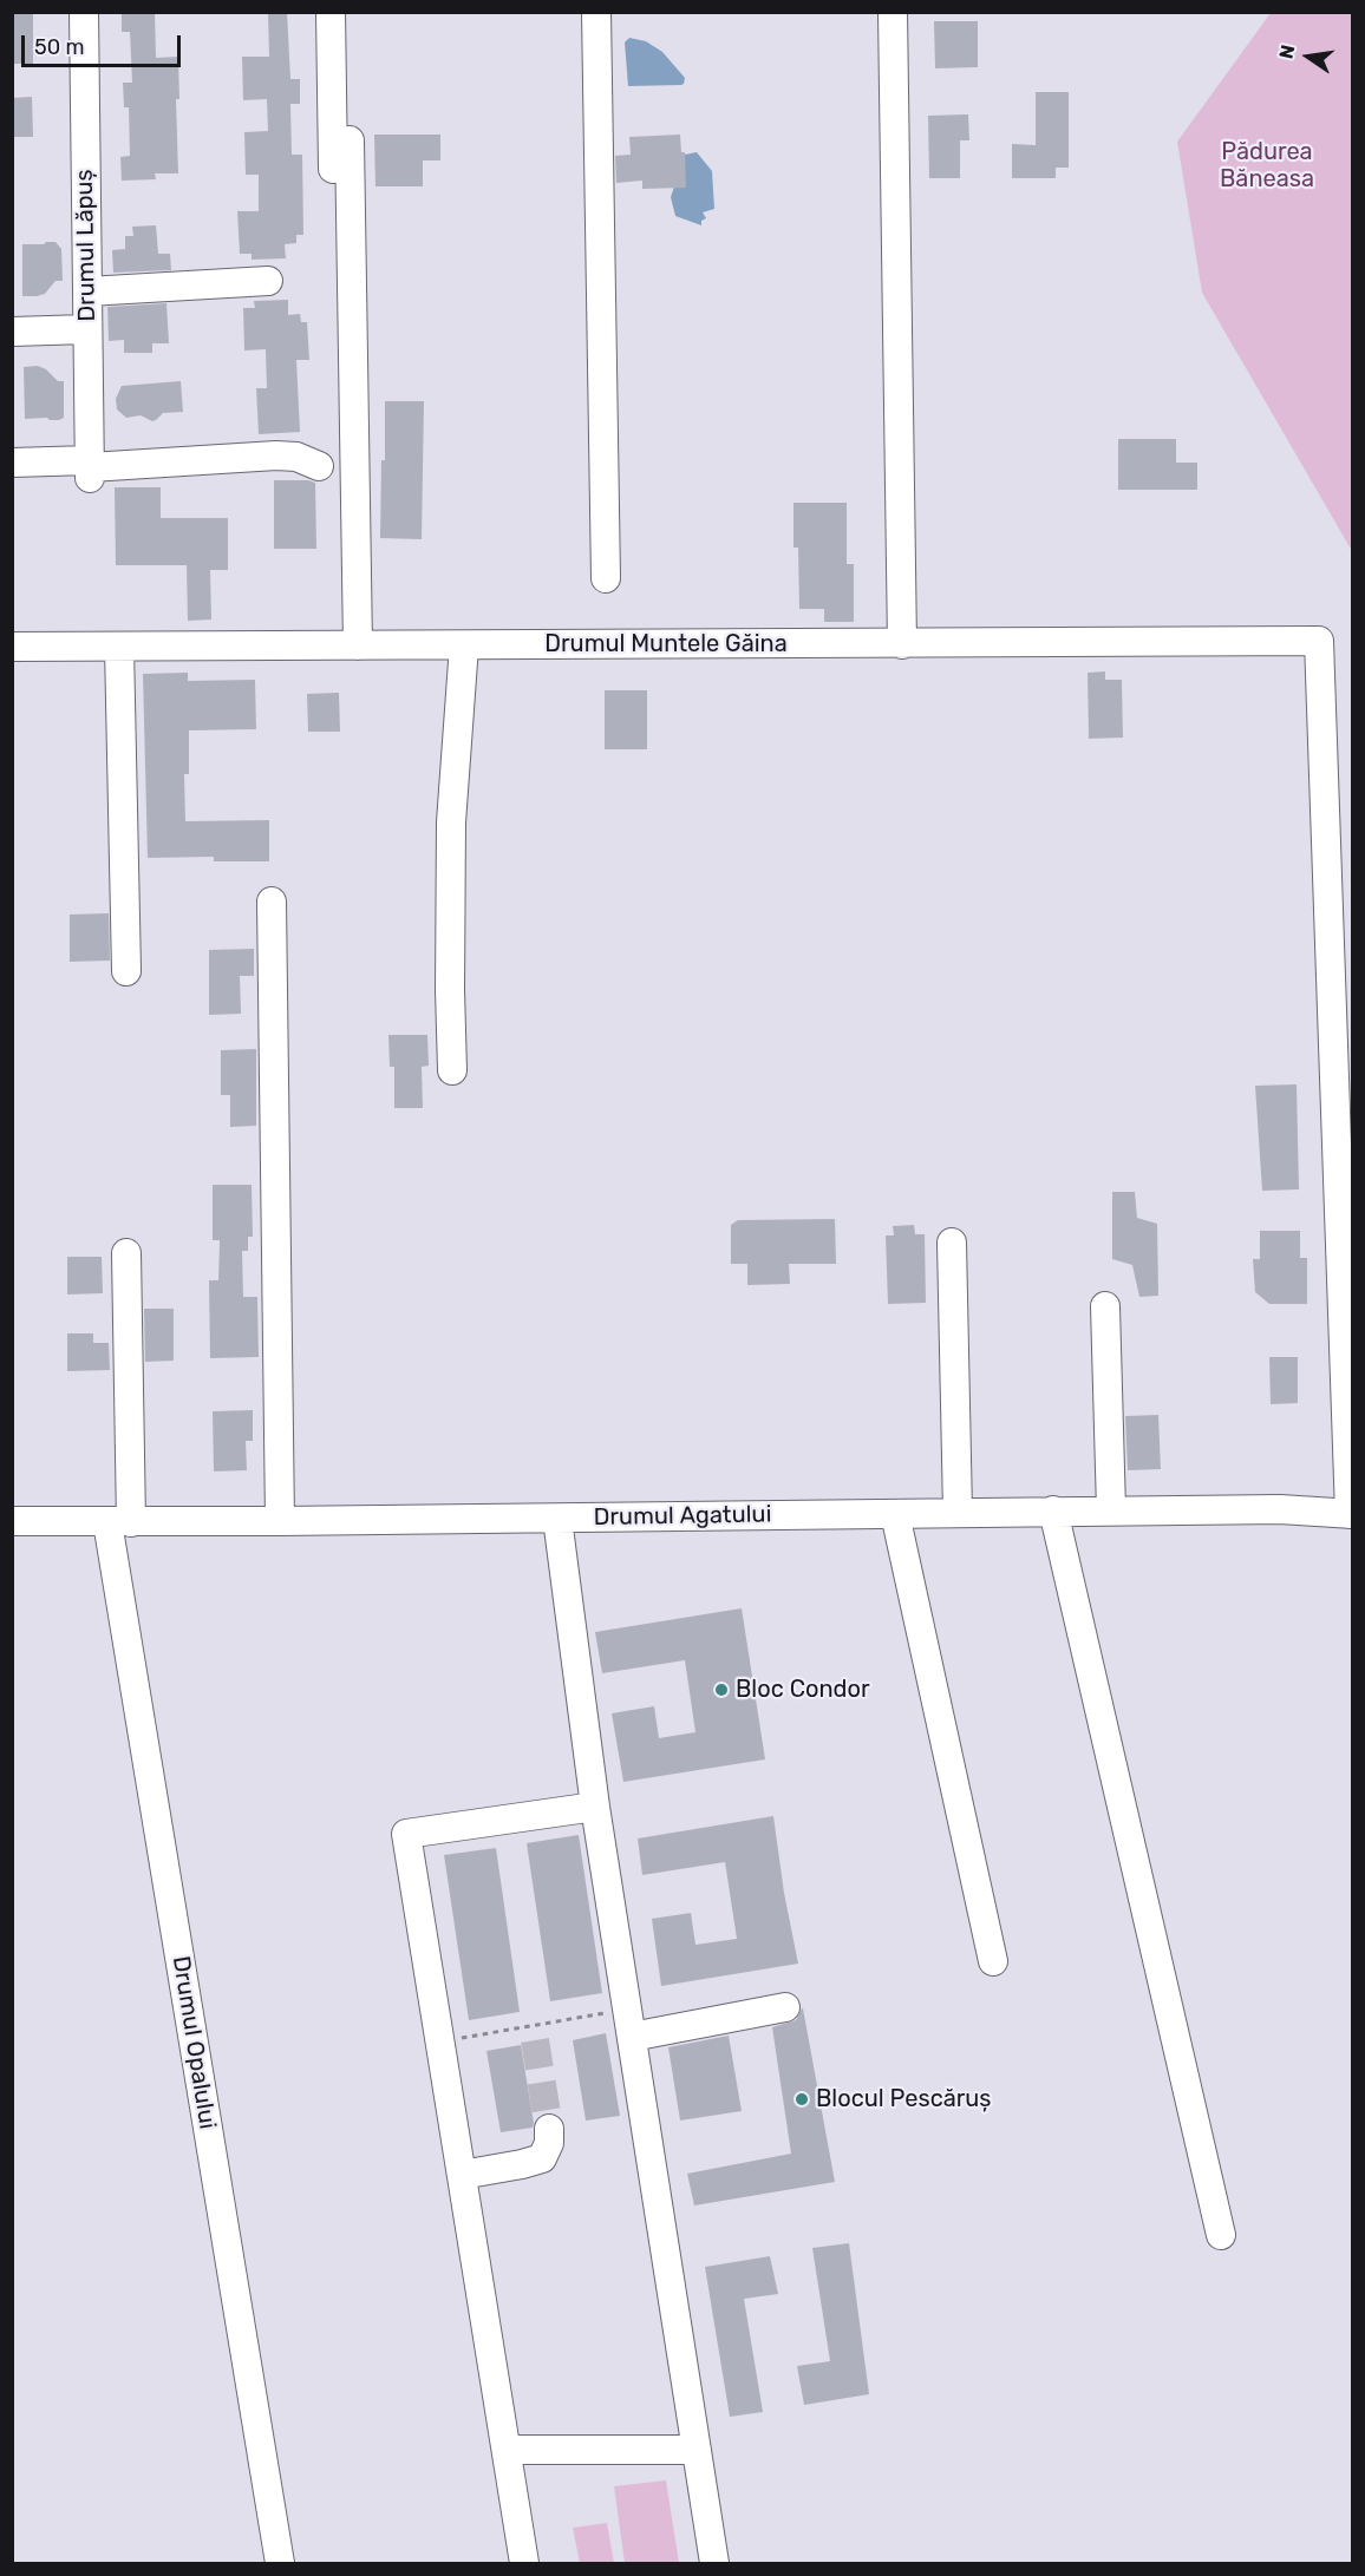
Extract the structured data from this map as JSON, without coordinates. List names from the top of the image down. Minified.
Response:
{"streets":{"street":["Drumul Lăpuș","Drumul Muntele Găina","Drumul Agatului","Drumul Opalului"]},"crossings":[["Drumul Muntele Găina","Drumul Agatului"],["Drumul Agatului","Drumul Opalului"]],"parks":["Pădurea Băneasa"],"places":["Bloc Condor","Blocul Pescăruș"],"scale_bar":"50 m","north":"left"}
